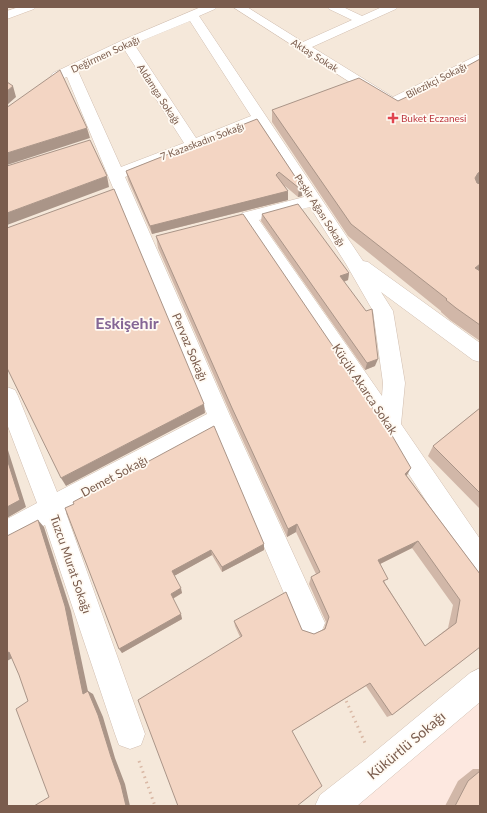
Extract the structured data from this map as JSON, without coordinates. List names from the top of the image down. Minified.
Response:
{"streets":{"street":["Değirmen Sokağı","Aktaş Sokak","Bilezikçi Sokağı","Aldamga Sokağı","7 Kazaskadın Sokağı","Peşkir Ağası Sokağı","Pervaz Sokağı","Küçük Akarca Sokak","Demet Sokağı","Tuzcu Murat Sokağı","Kükürtlü Sokağı"]},"crossings":[["Değirmen Sokağı","Aldamga Sokağı"],["Değirmen Sokağı","Peşkir Ağası Sokağı"],["Değirmen Sokağı","Pervaz Sokağı"],["Aktaş Sokak","Bilezikçi Sokağı"],["Aldamga Sokağı","7 Kazaskadın Sokağı"],["7 Kazaskadın Sokağı","Peşkir Ağası Sokağı"],["7 Kazaskadın Sokağı","Pervaz Sokağı"],["Peşkir Ağası Sokağı","Küçük Akarca Sokak"],["Pervaz Sokağı","Demet Sokağı"],["Demet Sokağı","Tuzcu Murat Sokağı"]],"districts":["Eskişehir"],"places":{"health":["Buket Eczanesi"]}}
